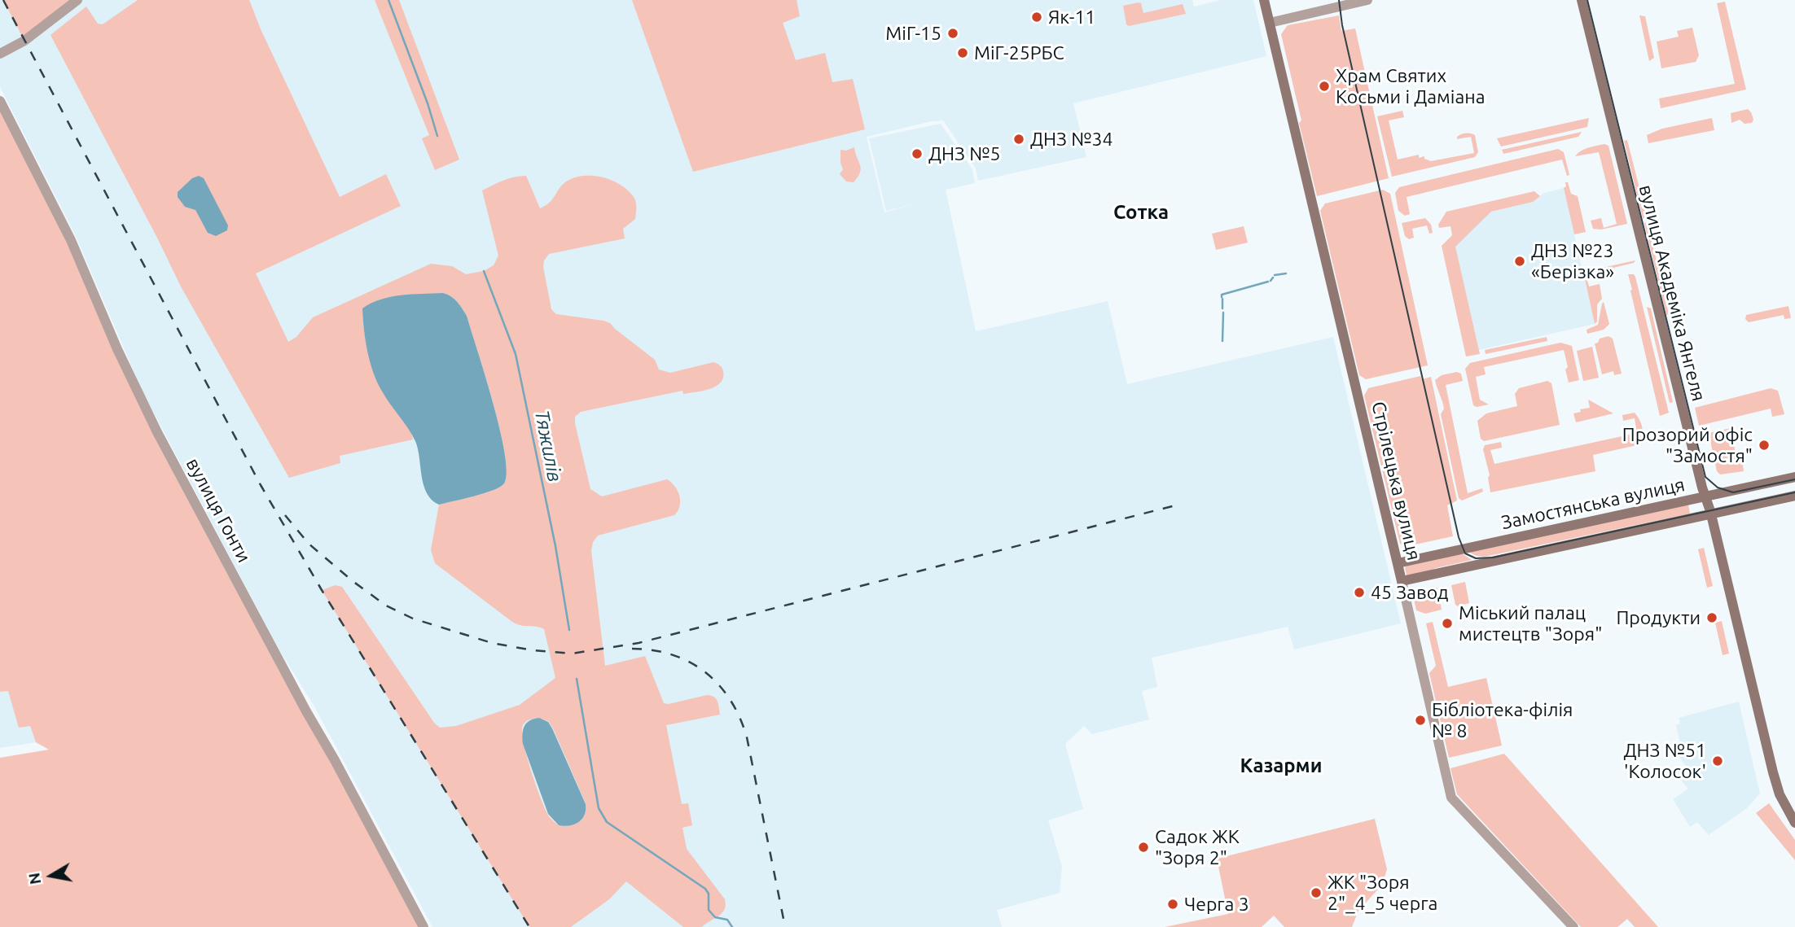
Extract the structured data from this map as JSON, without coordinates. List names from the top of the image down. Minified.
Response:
{"streets":{"main road":["вулиця Академіка Янгеля","Стрілецька вулиця","Замостянська вулиця"],"street":["вулиця Гонти"]},"crossings":[["вулиця Академіка Янгеля","Замостянська вулиця"],["Стрілецька вулиця","Замостянська вулиця"]],"districts":["Сотка","Казарми"],"water":["Тяжилів"],"places":["Як-11","МіГ-15","МіГ-25РБС","Храм Святих Косьми і Даміана","ДНЗ №34","ДНЗ №5","ДНЗ №23 «Берізка»","Прозорий офіс \"Замостя\"","45 Завод","Продукти","Міський палац мистецтв \"Зоря\"","Бібліотека-філія № 8","ДНЗ №51 'Колосок'","Садок ЖК \"Зоря 2\"","ЖК \"Зоря 2\"_4_5 черга","Черга 3"],"north":"left"}
